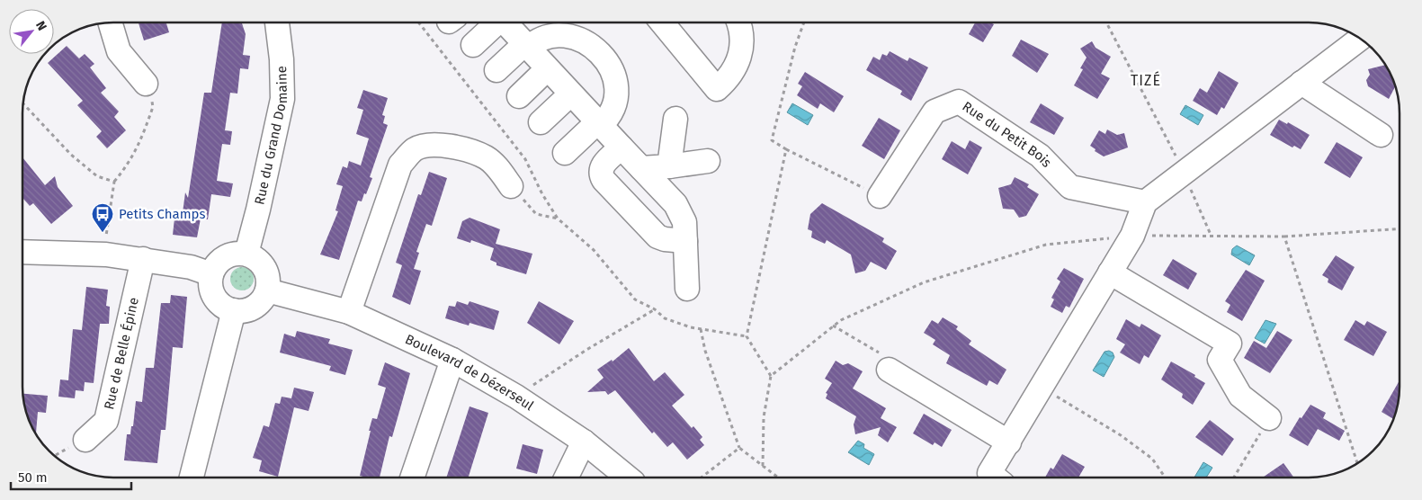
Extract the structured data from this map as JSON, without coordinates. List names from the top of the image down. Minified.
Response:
{"streets":{"street":["Rue du Grand Domaine","Rue du Petit Bois","Rue de Belle Épine","Boulevard de Dézerseul"]},"crossings":[["Rue du Grand Domaine","Boulevard de Dézerseul"]],"districts":["TIZÉ"],"places":{"bus stop":["Petits Champs"]},"scale_bar":"50 m","north":"top right"}
